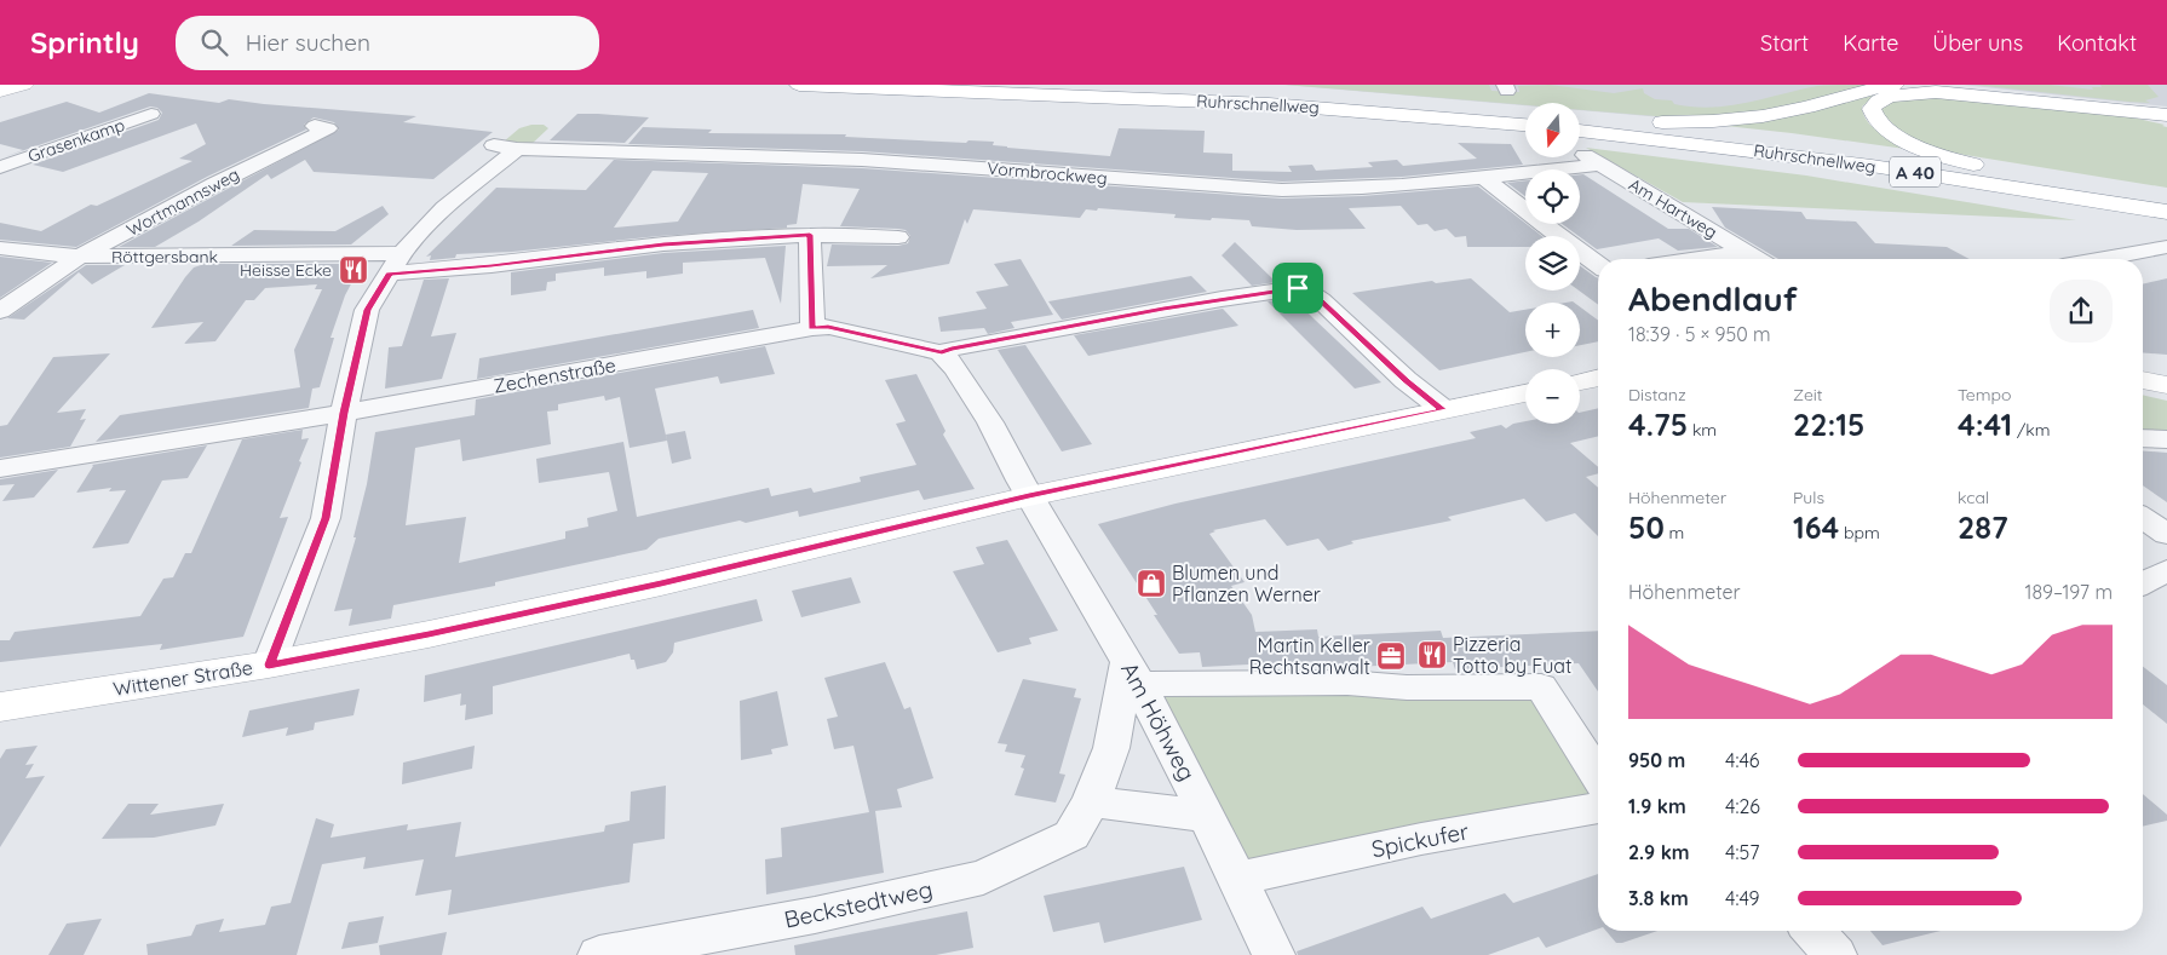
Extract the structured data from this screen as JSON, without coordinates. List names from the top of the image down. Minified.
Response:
{"streets":{"main road":["Ruhrschnellweg","A 40","Wittener Straße"],"street":["Grasenkamp","Vormbrockweg","Wortmannsweg","Am Hartweg","Röttgersbank","Zechenstraße","Am Höhweg","Spickufer","Beckstedtweg"]},"crossings":[["Vormbrockweg","Am Hartweg"],["Vormbrockweg","Röttgersbank"],["Wortmannsweg","Röttgersbank"],["Wittener Straße","Am Höhweg"],["Am Höhweg","Spickufer"],["Am Höhweg","Beckstedtweg"]],"places":{"restaurant":["Heisse Ecke","Pizzeria Totto by Fuat"],"shop":["Blumen und Pflanzen Werner"],"office":["Martin Keller Rechtsanwalt"]},"north":"bottom","page":{"header":"Sprintly","search":"Hier suchen","nav":["Start","Karte","Über uns","Kontakt"],"map_buttons":["+","−"],"heading":["Abendlauf","18:39 · 5 × 950 m"],"stats":[["Distanz","4.75 km"],["Zeit","22:15"],["Tempo","4:41 /km"],["Höhenmeter","50 m"],["Puls","164 bpm"],["kcal","287"]],"chart":["Höhenmeter","189–197 m"],"list":[{"name":"950 m","note":"4:46"},{"name":"1.9 km","note":"4:26"},{"name":"2.9 km","note":"4:57"},{"name":"3.8 km","note":"4:49"}]}}
